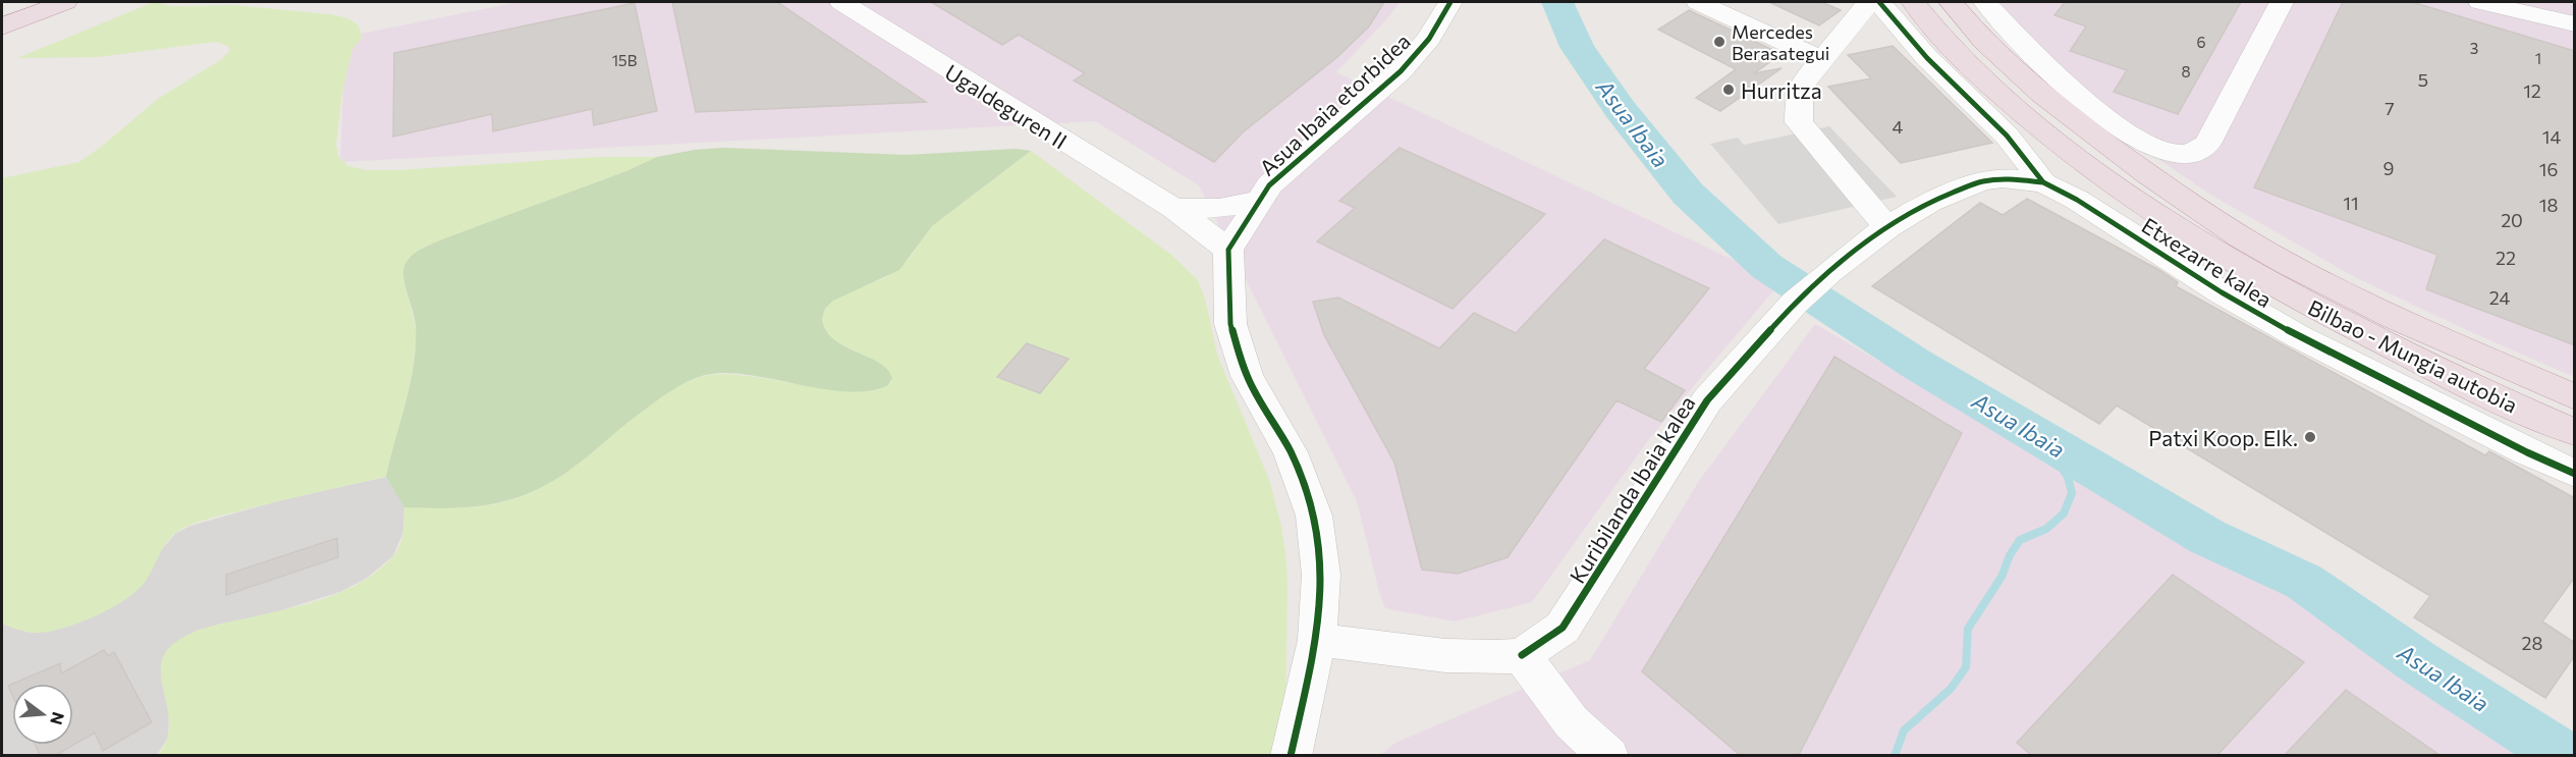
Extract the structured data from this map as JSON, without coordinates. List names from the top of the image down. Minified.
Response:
{"streets":{"highway":["Bilbao - Mungia autobia"],"street":["Asua Ibaia etorbidea","Ugaldeguren II","Etxezarre kalea","Kuribilanda Ibaia kalea"]},"crossings":[["Asua Ibaia etorbidea","Ugaldeguren II"],["Etxezarre kalea","Kuribilanda Ibaia kalea"]],"water":["Asua Ibaia"],"places":["Mercedes Berasategui","Hurritza","Patxi Koop. Elk."],"house_numbers":["6","3","1","15B","8","5","12","7","4","14","9","16","11","18","20","22","24","28"],"north":"right"}
